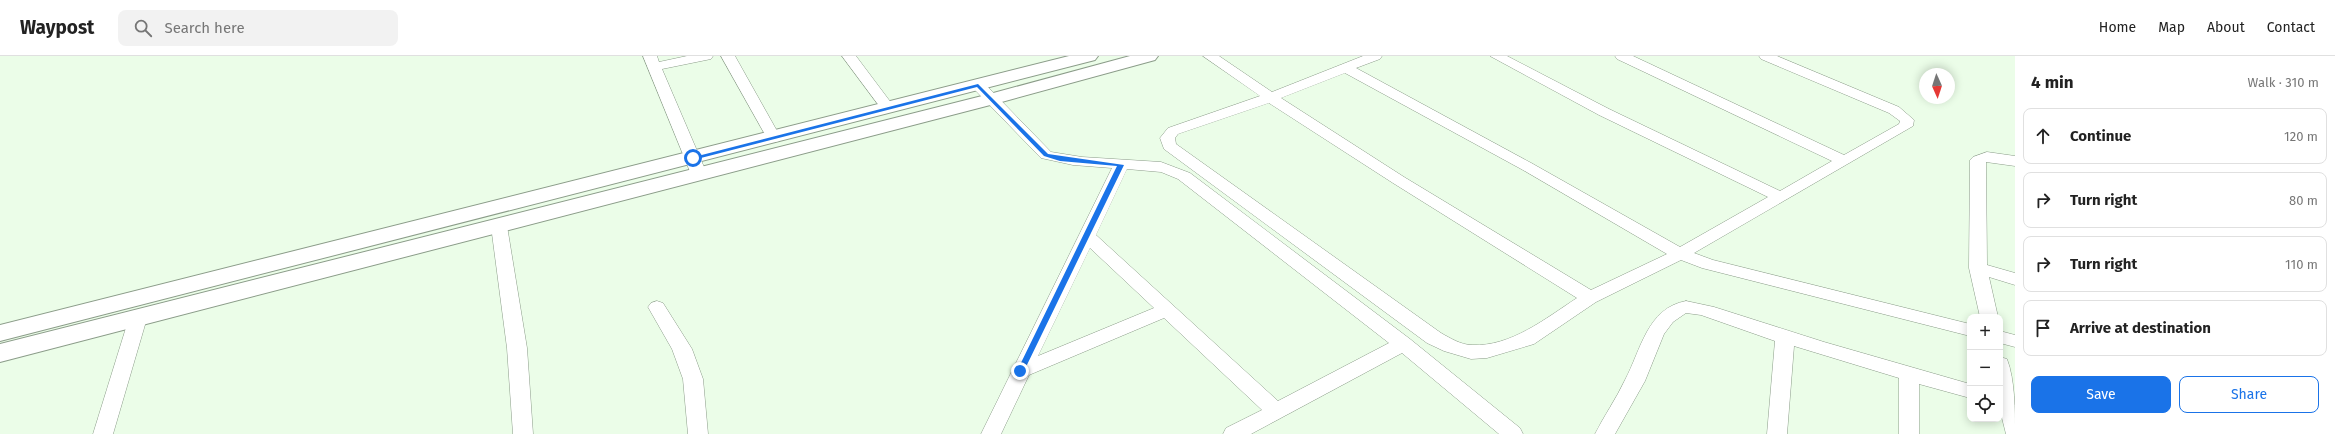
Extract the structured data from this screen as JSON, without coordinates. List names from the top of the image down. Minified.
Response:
{"north":"bottom","page":{"header":"Waypost","search":"Search here","nav":["Home","Map","About","Contact"],"heading":["4 min","Walk · 310 m"],"list":[["Continue","120 m"],["Turn right","80 m"],["Turn right","110 m"],"Arrive at destination"],"map_buttons":["+","−"],"buttons":["Save","Share"]}}
